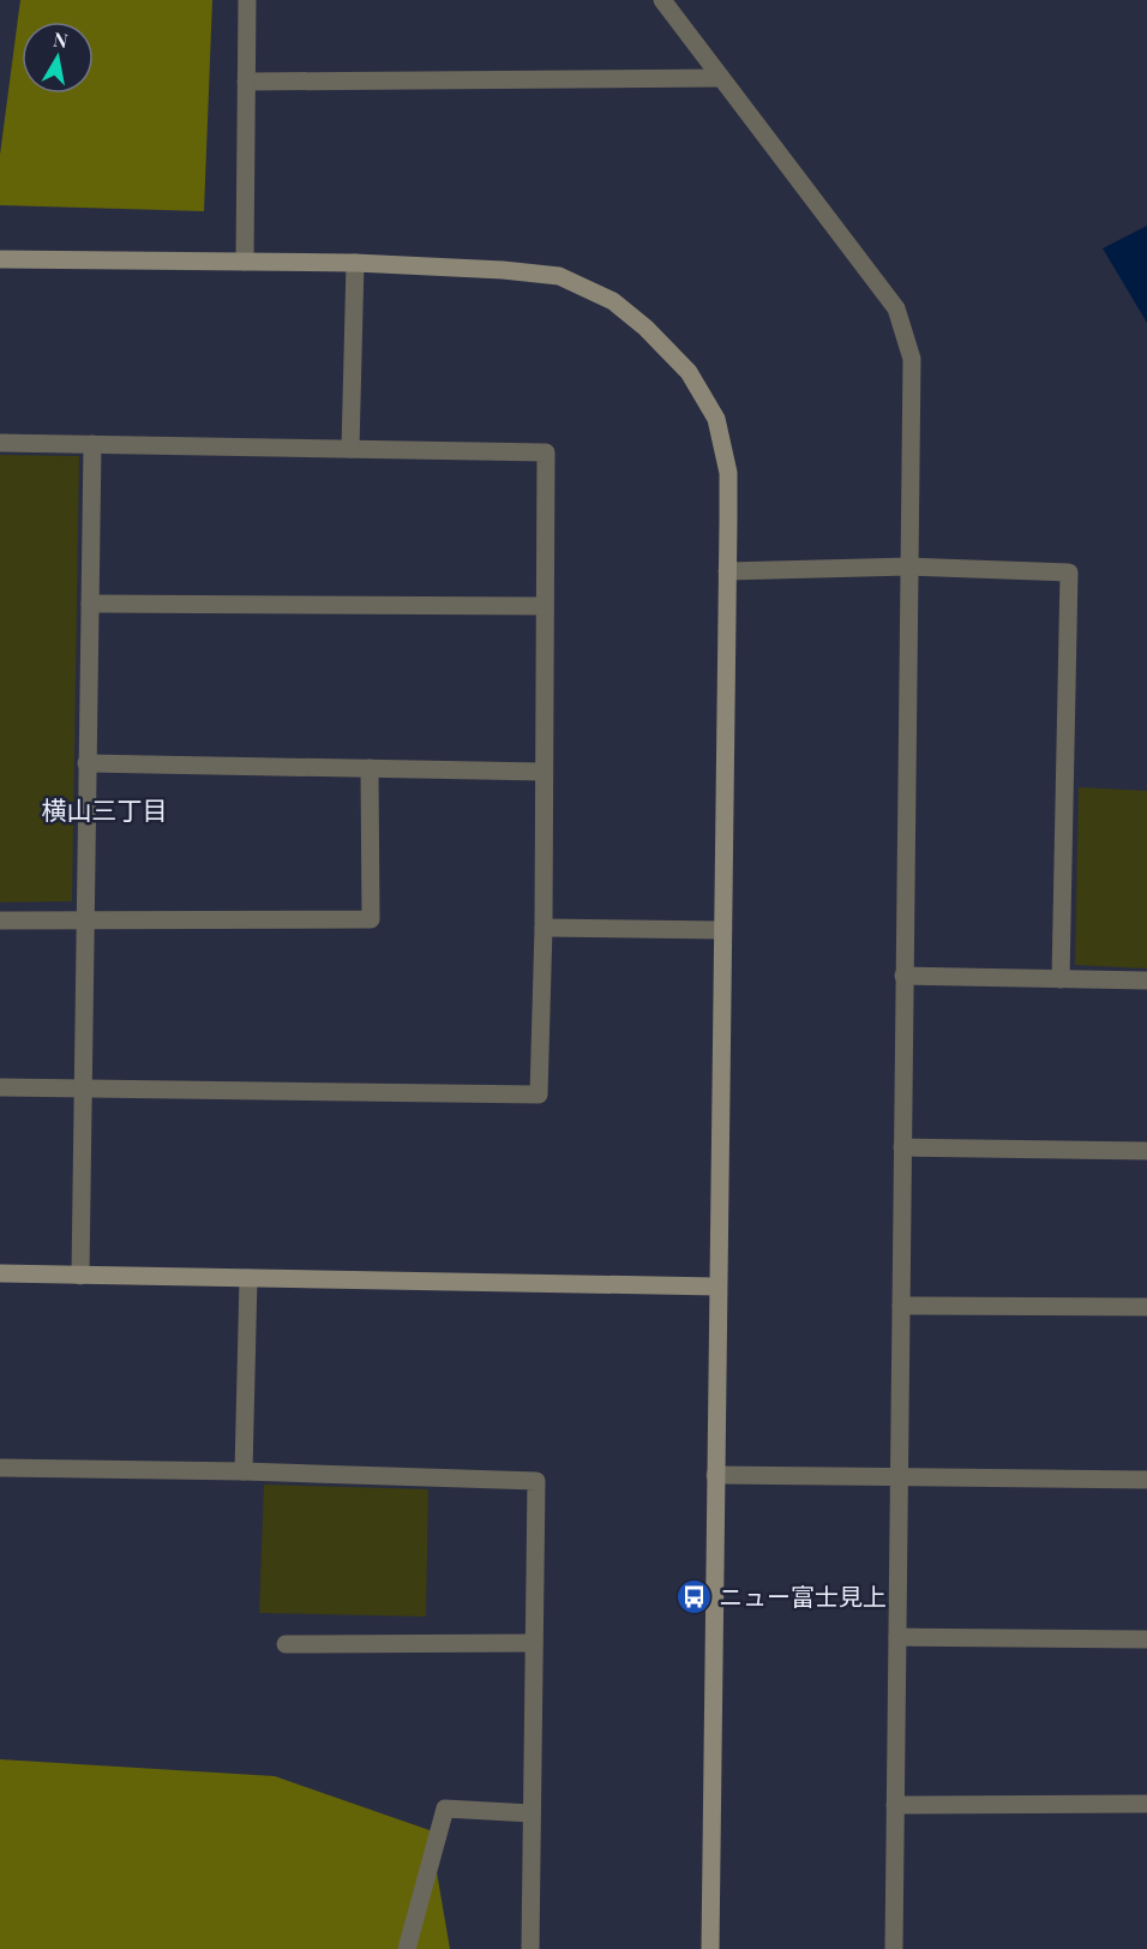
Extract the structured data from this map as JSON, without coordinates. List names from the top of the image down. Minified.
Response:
{"districts":["横山三丁目"],"places":{"bus stop":["ニュー富士見上"]},"north":"top"}
